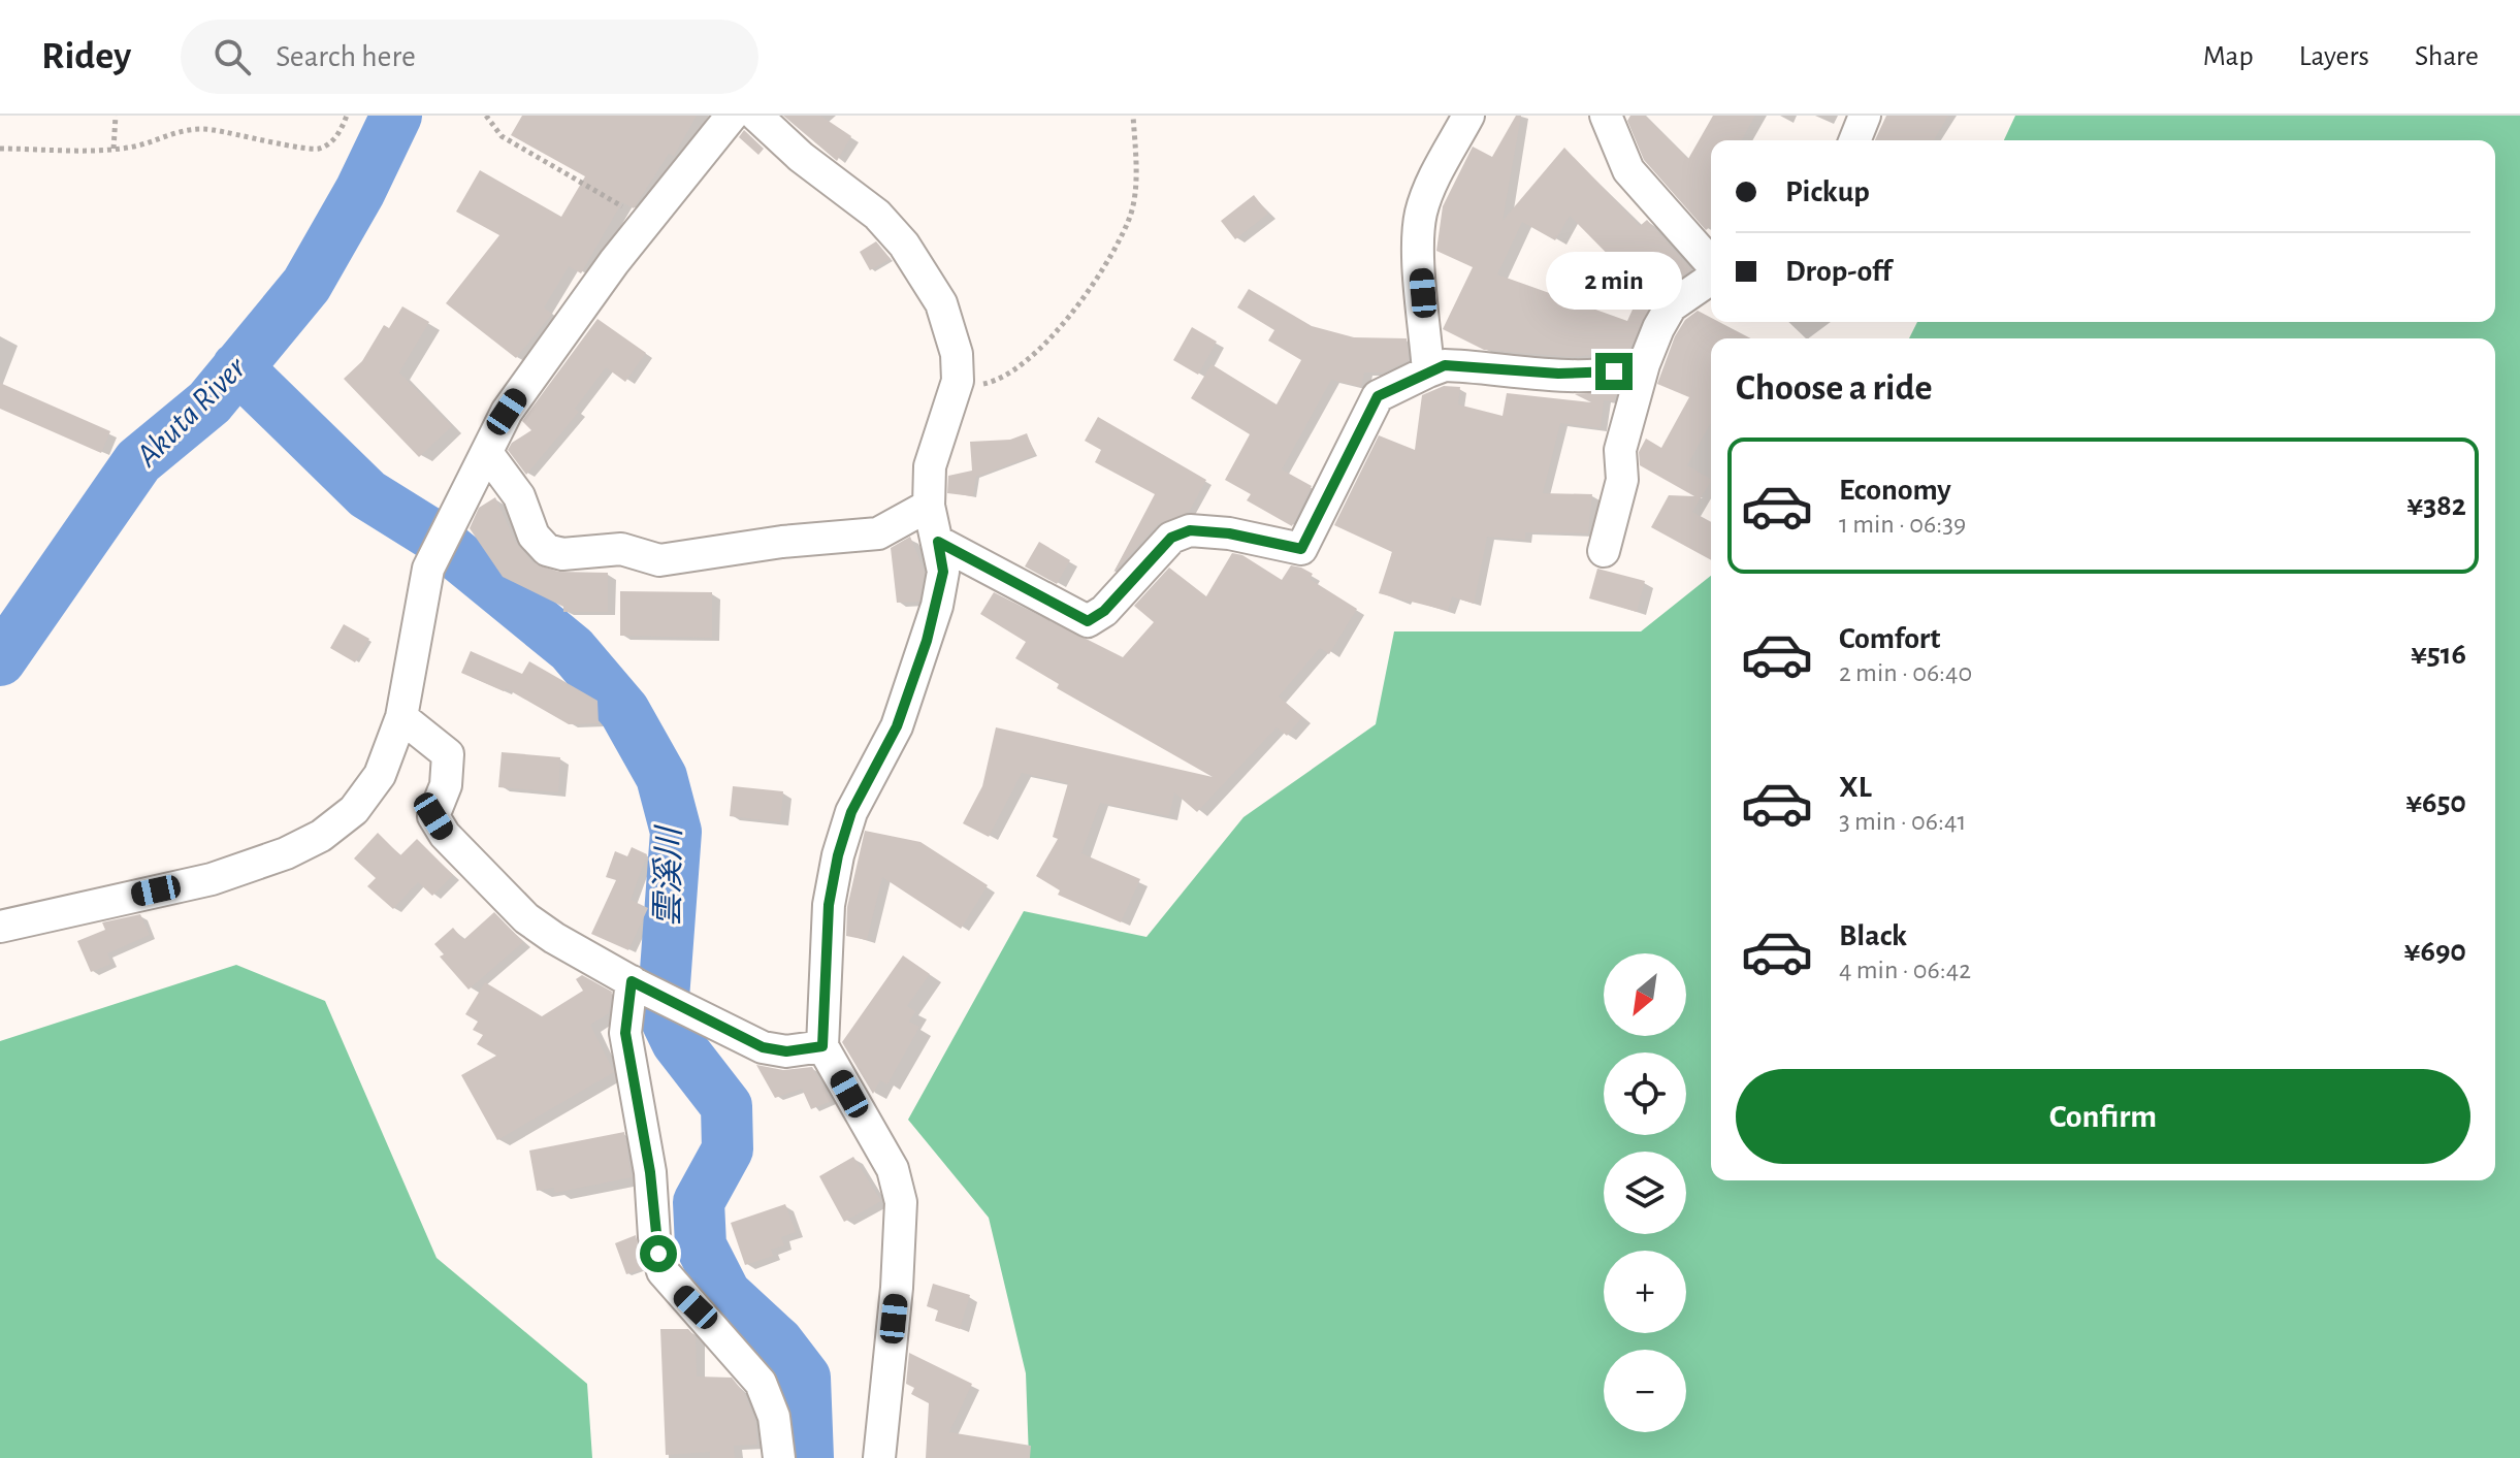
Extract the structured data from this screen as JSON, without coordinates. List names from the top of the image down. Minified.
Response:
{"water":["Akuta River","雲溪川"],"north":"bottom left","page":{"header":"Ridey","search":"Search here","nav":["Map","Layers","Share"],"banner":["Pickup","Drop-off"],"bubble":"2 min","heading":"Choose a ride","list":[{"name":"Economy","note":"1 min · 06:39","value":"¥382"},{"name":"Comfort","note":"2 min · 06:40","value":"¥516"},{"name":"XL","note":"3 min · 06:41","value":"¥650"},{"name":"Black","note":"4 min · 06:42","value":"¥690"}],"map_buttons":["+","−"],"buttons":"Confirm"}}
